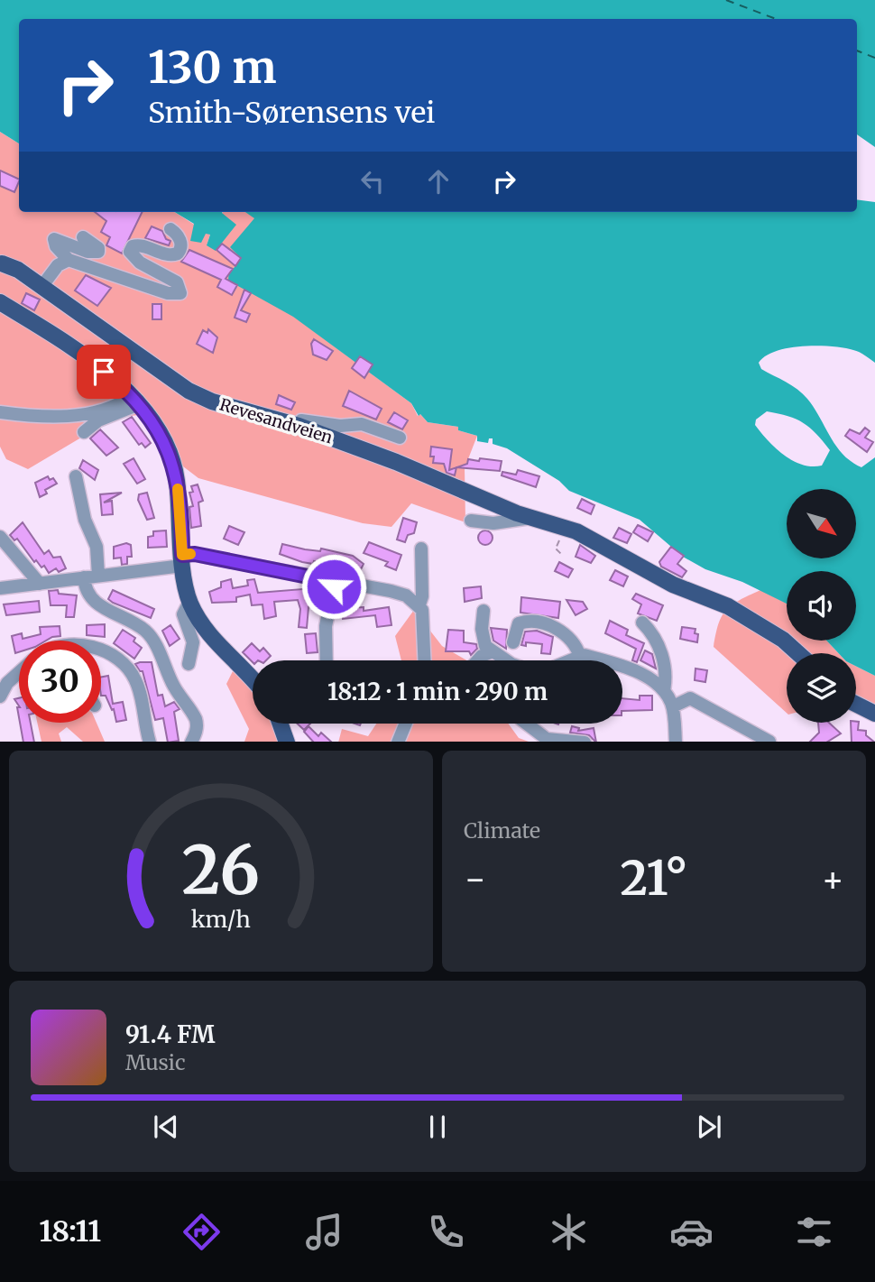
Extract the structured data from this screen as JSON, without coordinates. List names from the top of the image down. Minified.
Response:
{"streets":{"main road":["Revesandveien"]},"north":"bottom right","page":{"turn":["130 m","Smith-Sørensens vei"],"limit":"30","trip":"18:12 · 1 min · 290 m","tile":"Climate","heat":["−","21°","+"],"song":["91.4 FM","Music"],"tabs":"18:11","gauge":["26","km/h"]}}
